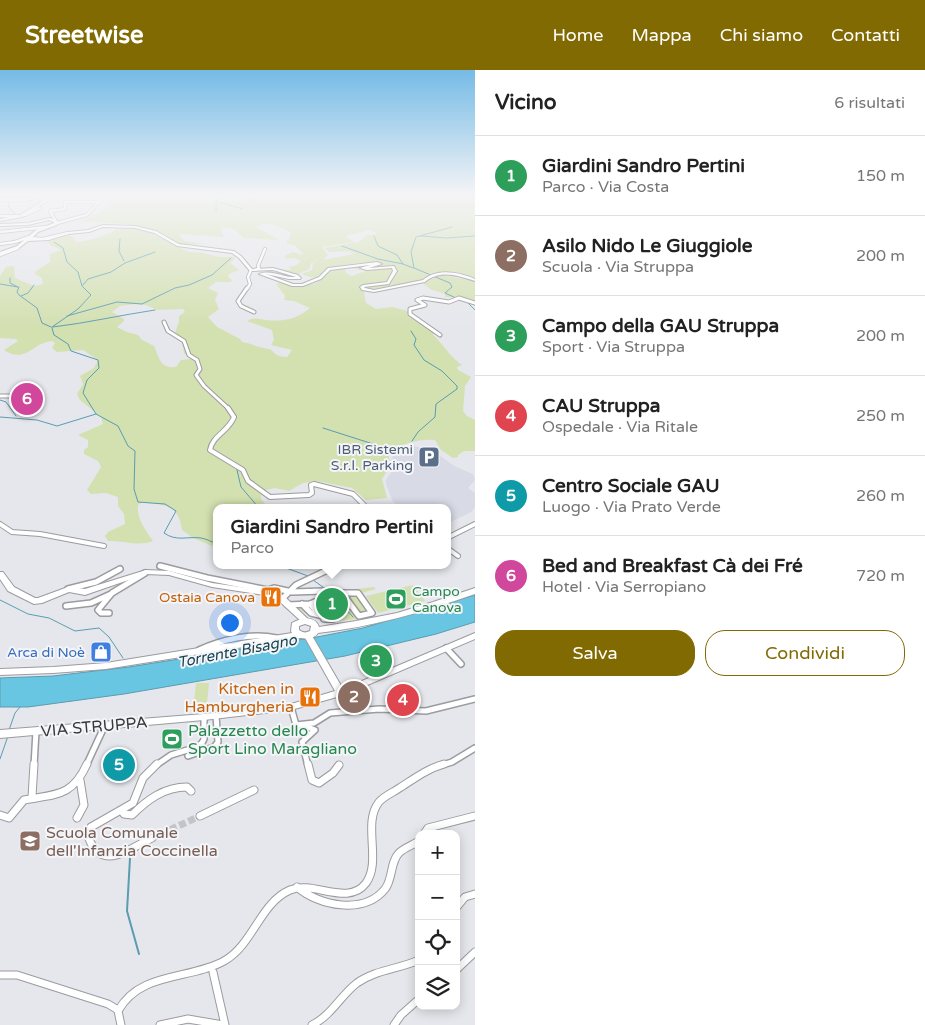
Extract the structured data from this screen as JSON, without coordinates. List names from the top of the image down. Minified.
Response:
{"streets":{"street":["VIA STRUPPA"]},"water":["Torrente Bisagno"],"places":{"parking":["IBR Sistemi S.r.l. Parking"],"restaurant":["Ostaia Canova","Kitchen in Hamburgheria"],"sports":["Campo Canova","Palazzetto dello Sport Lino Maragliano"],"shop":["Arca di Noè"],"school or university":["Scuola Comunale dell'Infanzia Coccinella"]},"page":{"header":"Streetwise","nav":["Home","Mappa","Chi siamo","Contatti"],"heading":["Vicino","6 risultati"],"list":[{"mark":"1","name":"Giardini Sandro Pertini","note":"Parco · Via Costa","value":"150 m"},{"mark":"2","name":"Asilo Nido Le Giuggiole","note":"Scuola · Via Struppa","value":"200 m"},{"mark":"3","name":"Campo della GAU Struppa","note":"Sport · Via Struppa","value":"200 m"},{"mark":"4","name":"CAU Struppa","note":"Ospedale · Via Ritale","value":"250 m"},{"mark":"5","name":"Centro Sociale GAU","note":"Luogo · Via Prato Verde","value":"260 m"},{"mark":"6","name":"Bed and Breakfast Cà dei Fré","note":"Hotel · Via Serropiano","value":"720 m"}],"pins":["6","1","3","2","4","5"],"popup":["Giardini Sandro Pertini","Parco"],"buttons":["Salva","Condividi"],"map_buttons":["+","−"]}}
